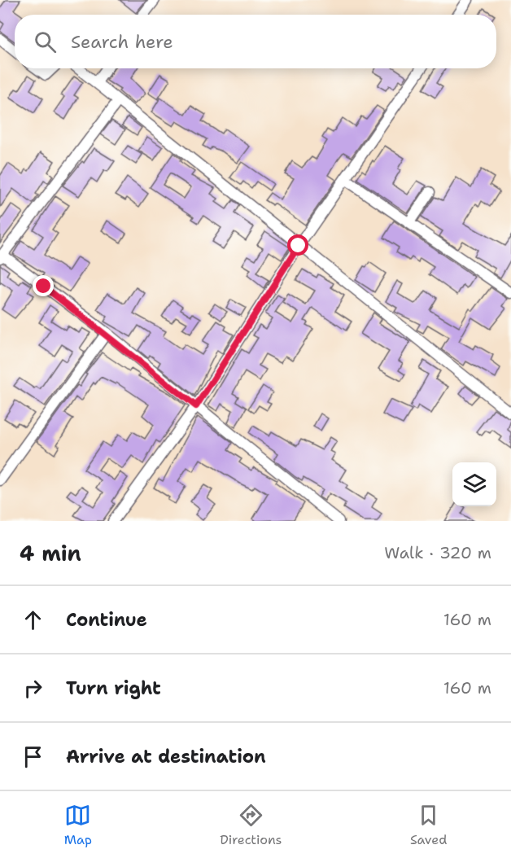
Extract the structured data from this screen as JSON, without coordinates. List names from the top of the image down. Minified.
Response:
{"page":{"search":"Search here","heading":["4 min","Walk · 320 m"],"list":[["Continue","160 m"],["Turn right","160 m"],"Arrive at destination"],"nav":["Map","Directions","Saved"]}}
